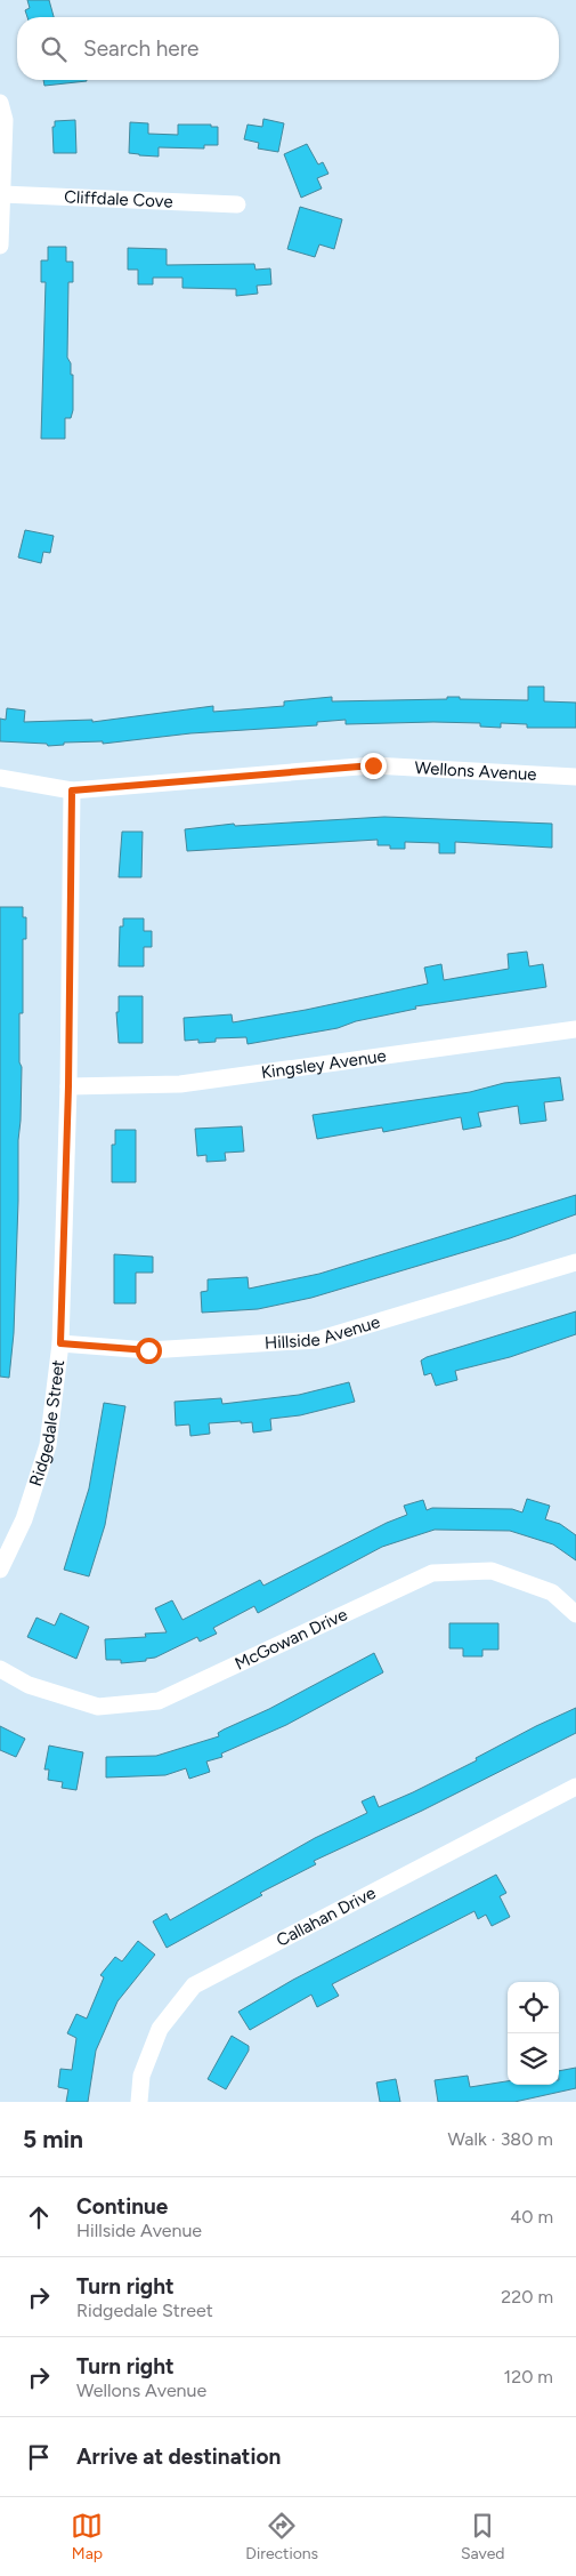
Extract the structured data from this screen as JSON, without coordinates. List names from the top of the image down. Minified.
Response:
{"streets":{"street":["Cliffdale Cove","Wellons Avenue","Kingsley Avenue","Hillside Avenue","Ridgedale Street","McGowan Drive","Callahan Drive"]},"crossings":[["Wellons Avenue","Ridgedale Street"],["Kingsley Avenue","Ridgedale Street"],["Hillside Avenue","Ridgedale Street"]],"page":{"search":"Search here","heading":["5 min","Walk · 380 m"],"list":[["Continue","Hillside Avenue","40 m"],["Turn right","Ridgedale Street","220 m"],["Turn right","Wellons Avenue","120 m"],"Arrive at destination"],"nav":["Map","Directions","Saved"]}}
